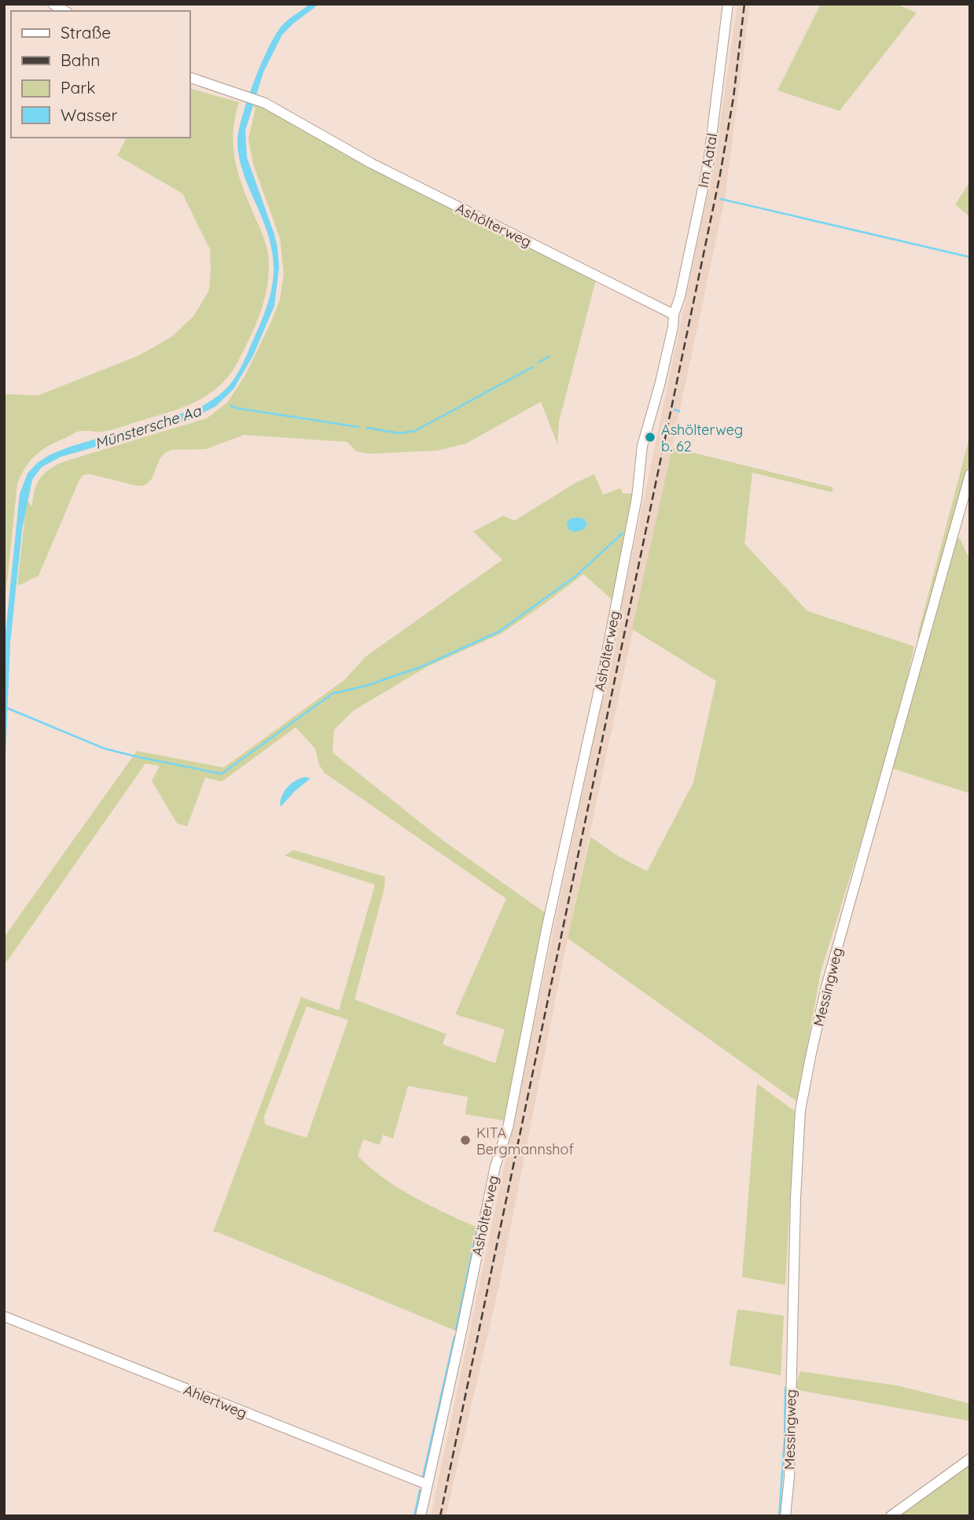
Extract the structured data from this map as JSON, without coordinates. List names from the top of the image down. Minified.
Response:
{"streets":{"street":["Im Aatal","Ashölterweg","Messingweg","Ahlertweg"]},"crossings":[["Im Aatal","Ashölterweg"],["Ashölterweg","Ahlertweg"]],"water":["Münstersche Aa"],"places":["Ashölterweg b. 62","KITA Bergmannshof"],"legend":["Straße","Bahn","Park","Wasser"]}
